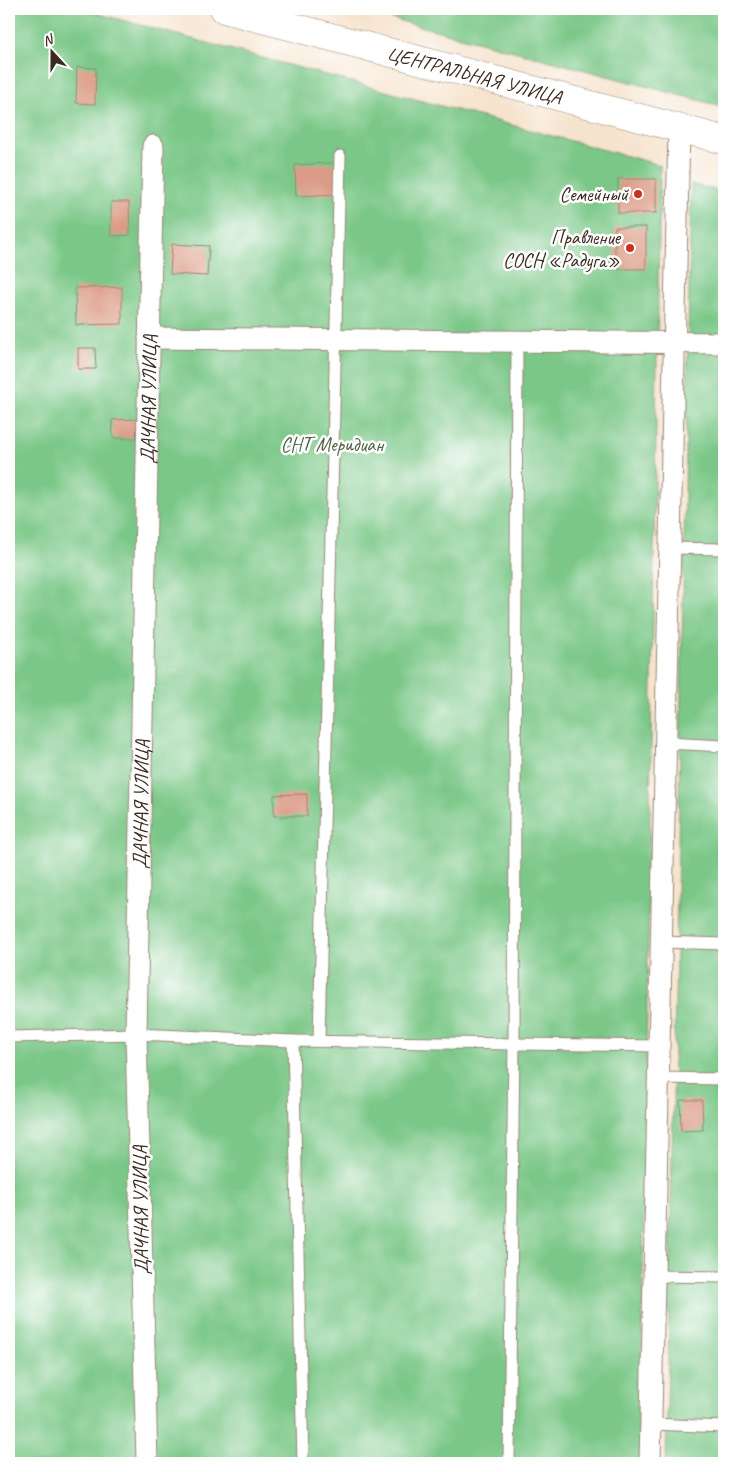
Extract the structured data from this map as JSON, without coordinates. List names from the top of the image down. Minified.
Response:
{"streets":{"street":["ЦЕНТРАЛЬНАЯ УЛИЦА","ДАЧНАЯ УЛИЦА"]},"parks":["СНТ Меридиан"],"places":["Семейный","Правление СОСН «Радуга»"],"north":"top"}
